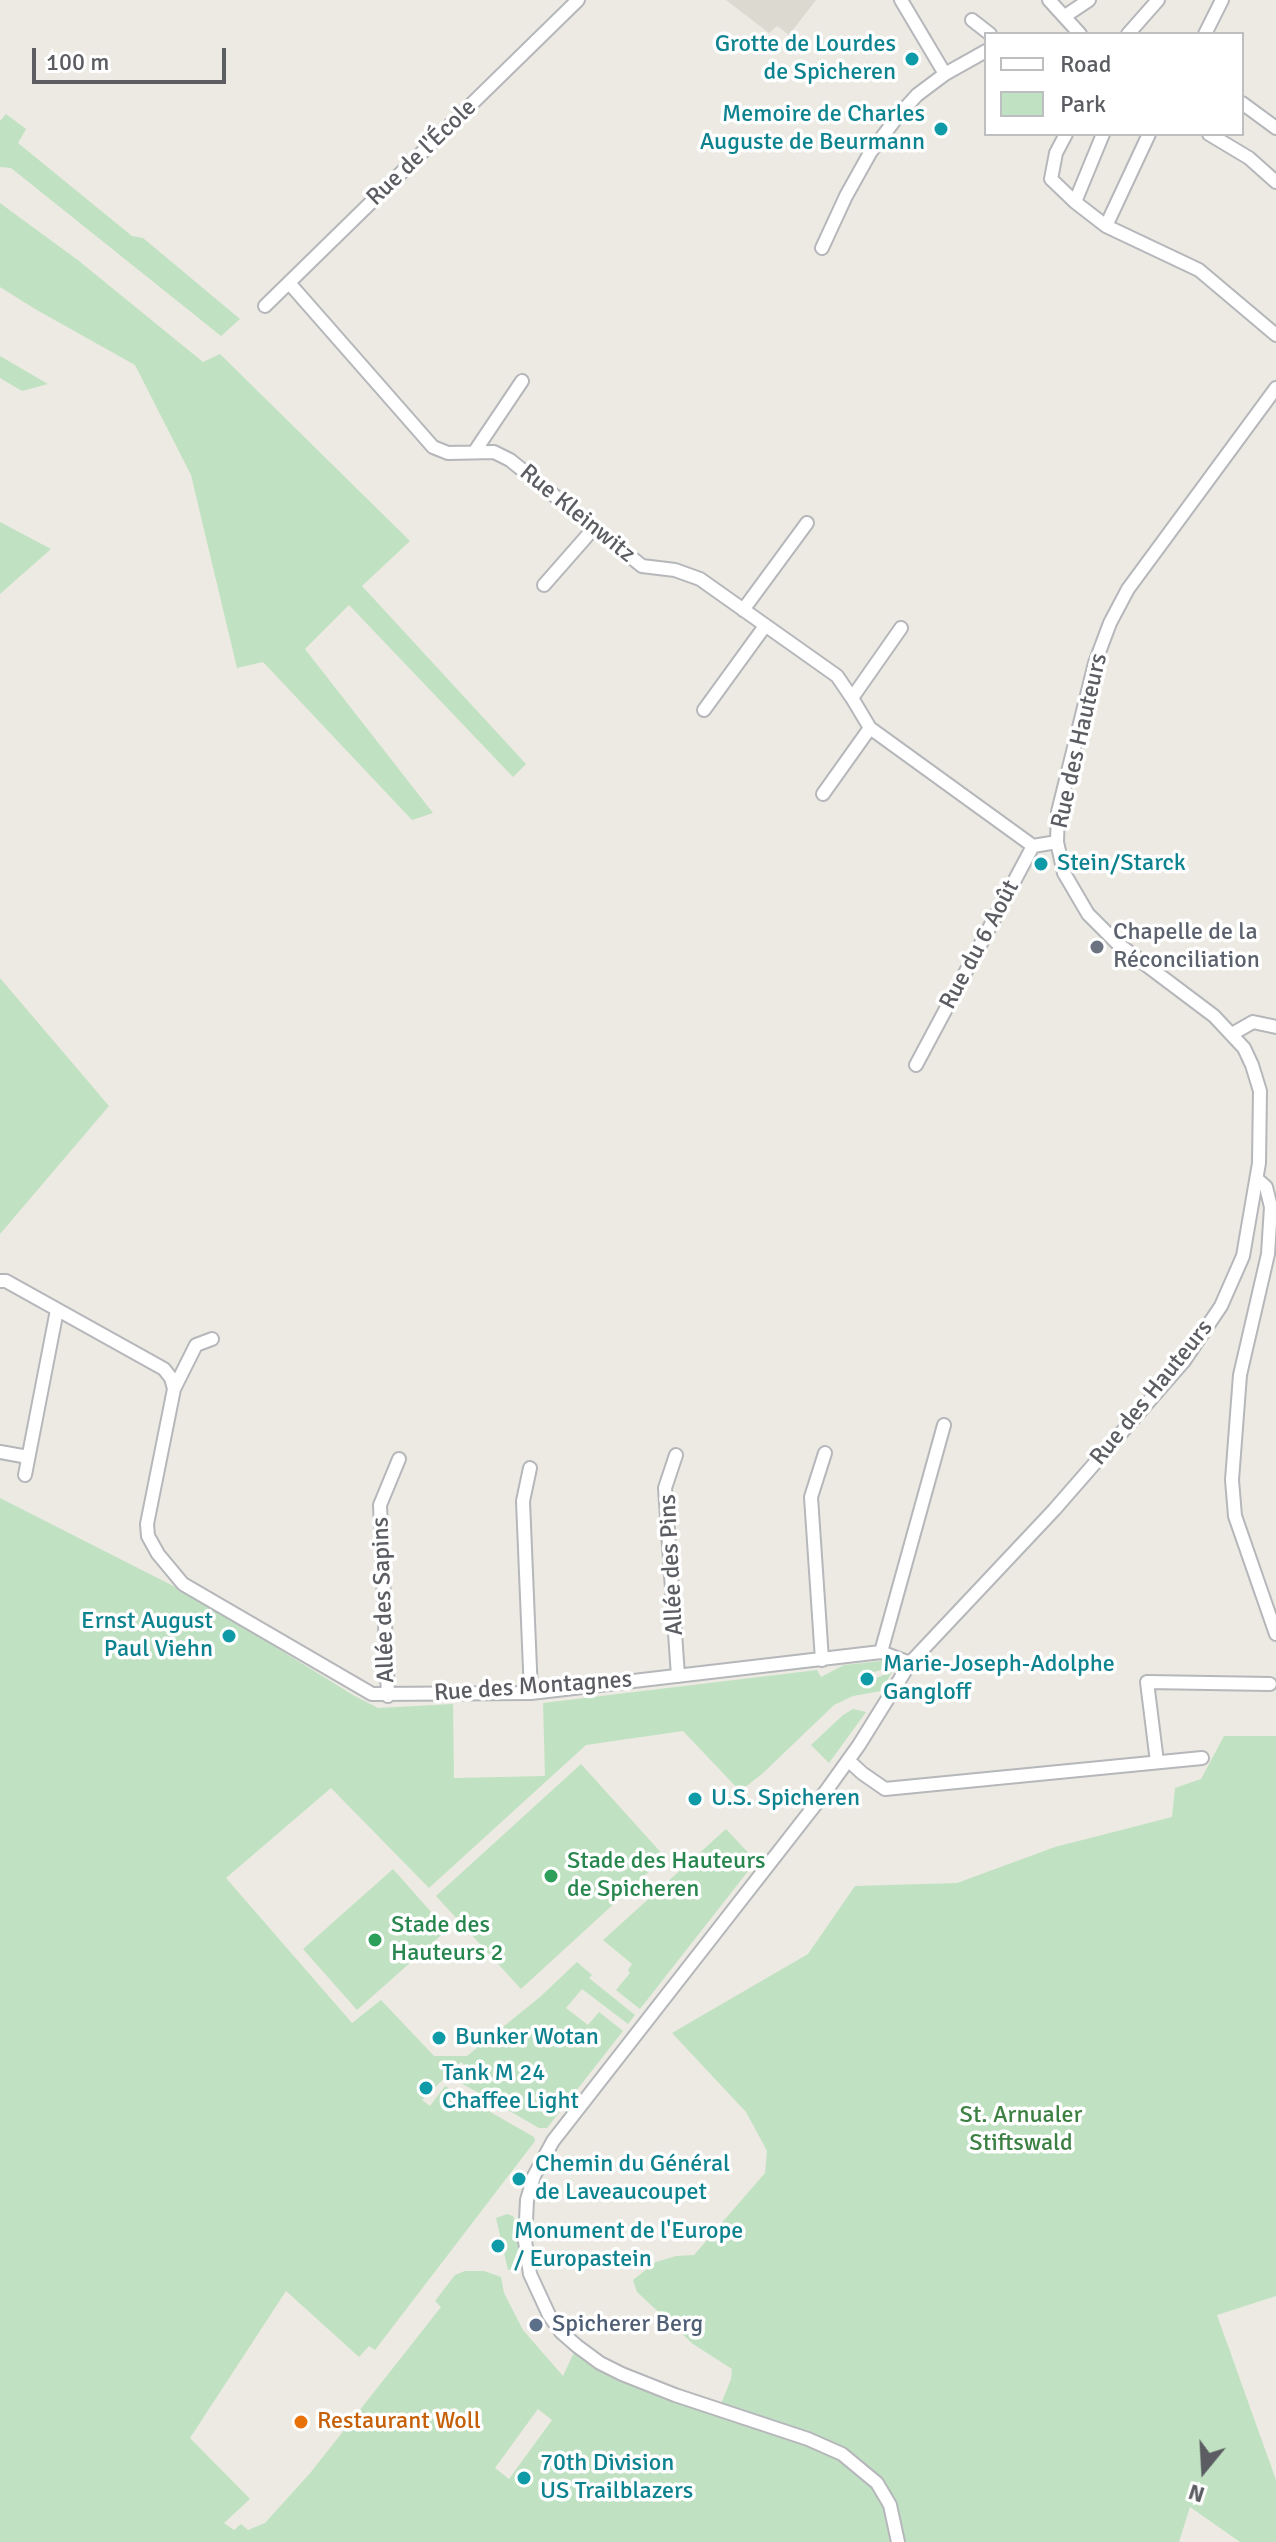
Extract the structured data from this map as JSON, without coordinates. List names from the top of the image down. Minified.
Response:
{"streets":{"street":["Rue de l'École","Rue Kleinwitz","Rue des Hauteurs","Rue du 6 Août","Allée des Pins","Allée des Sapins","Rue des Montagnes"]},"crossings":[["Rue de l'École","Rue Kleinwitz"],["Rue Kleinwitz","Rue du 6 Août"],["Rue des Hauteurs","Rue des Montagnes"],["Allée des Pins","Rue des Montagnes"],["Allée des Sapins","Rue des Montagnes"]],"parks":["St. Arnualer Stiftswald"],"places":["Grotte de Lourdes de Spicheren","Memoire de Charles Auguste de Beurmann","Stein/Starck","Chapelle de la Réconciliation","Ernst August Paul Viehn","Marie-Joseph-Adolphe Gangloff","U.S. Spicheren","Stade des Hauteurs de Spicheren","Stade des Hauteurs 2","Bunker Wotan","Tank M 24 Chaffee Light","Chemin du Général de Laveaucoupet","Monument de l'Europe / Europastein","Spicherer Berg","Restaurant Woll","70th Division US Trailblazers"],"legend":["Road","Park"],"scale_bar":"100 m","north":"bottom"}
